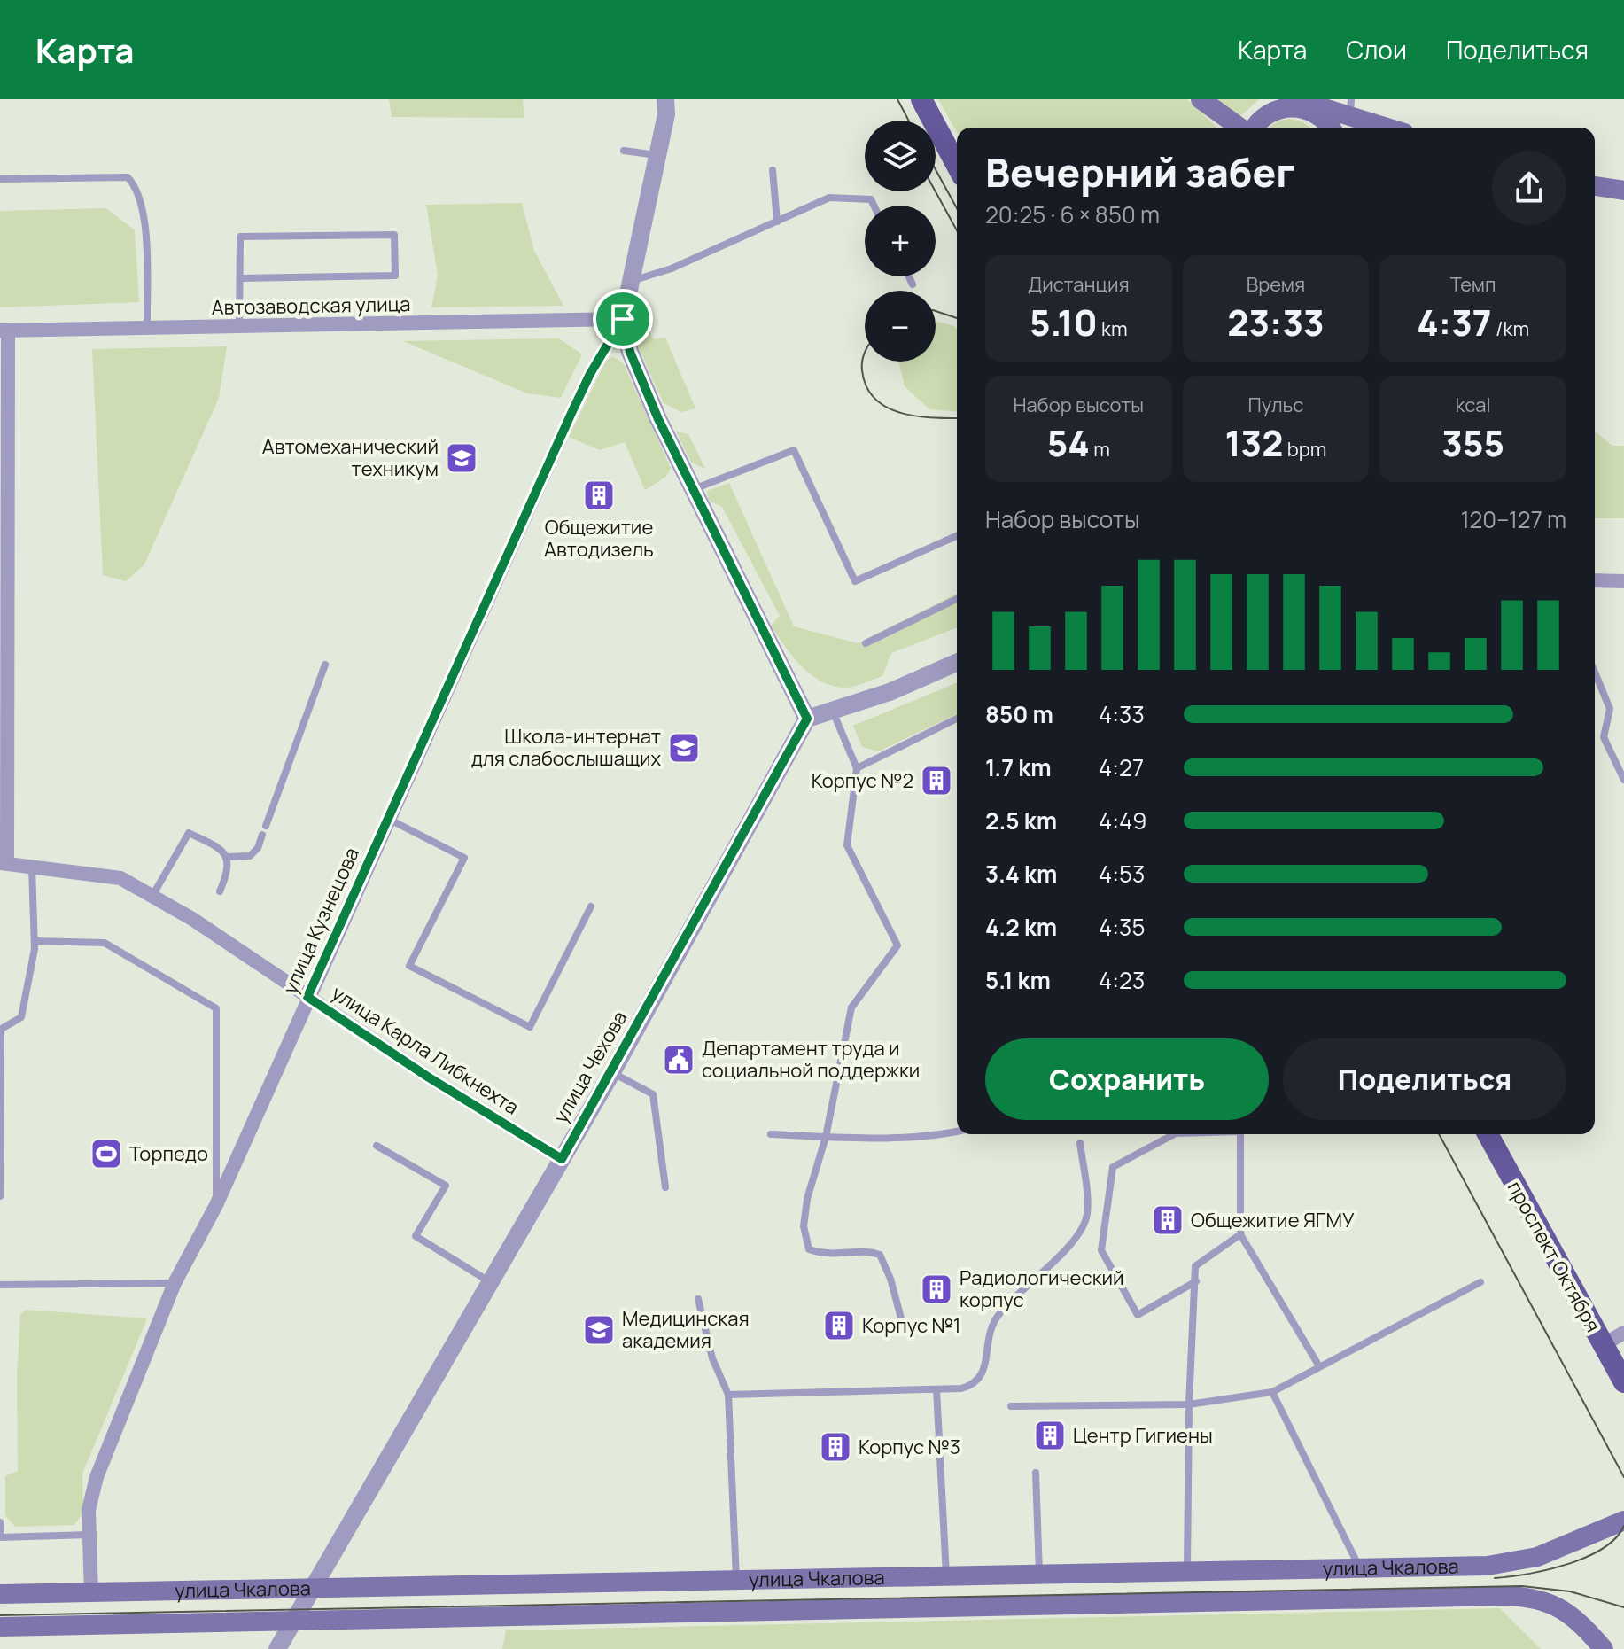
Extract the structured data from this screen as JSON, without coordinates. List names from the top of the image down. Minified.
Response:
{"streets":{"main road":["проспект Октября","улица Чкалова"],"street":["Автозаводская улица","улица Кузнецова","улица Карла Либкнехта","улица Чехова"]},"crossings":[["Автозаводская улица","улица Кузнецова"],["улица Кузнецова","улица Карла Либкнехта"],["улица Кузнецова","улица Чкалова"],["улица Карла Либкнехта","улица Чехова"],["улица Чехова","улица Чкалова"]],"places":{"school or university":["Автомеханический техникум","Школа-интернат для слабослышащих","Медицинская академия"],"building":["Общежитие Автодизель","Корпус №2","Общежитие ЯГМУ","Радиологический корпус","Корпус №1","Центр Гигиены","Корпус №3"],"public building":["Департамент труда и социальной поддержки"],"sports":["Торпедо"]},"page":{"header":"Карта","nav":["Карта","Слои","Поделиться"],"map_buttons":["+","−"],"heading":["Вечерний забег","20:25 · 6 × 850 m"],"stats":[["Дистанция","5.10 km"],["Время","23:33"],["Темп","4:37 /km"],["Набор высоты","54 m"],["Пульс","132 bpm"],["kcal","355"]],"chart":["Набор высоты","120–127 m"],"list":[{"name":"850 m","note":"4:33"},{"name":"1.7 km","note":"4:27"},{"name":"2.5 km","note":"4:49"},{"name":"3.4 km","note":"4:53"},{"name":"4.2 km","note":"4:35"},{"name":"5.1 km","note":"4:23"}],"buttons":["Сохранить","Поделиться"]}}
